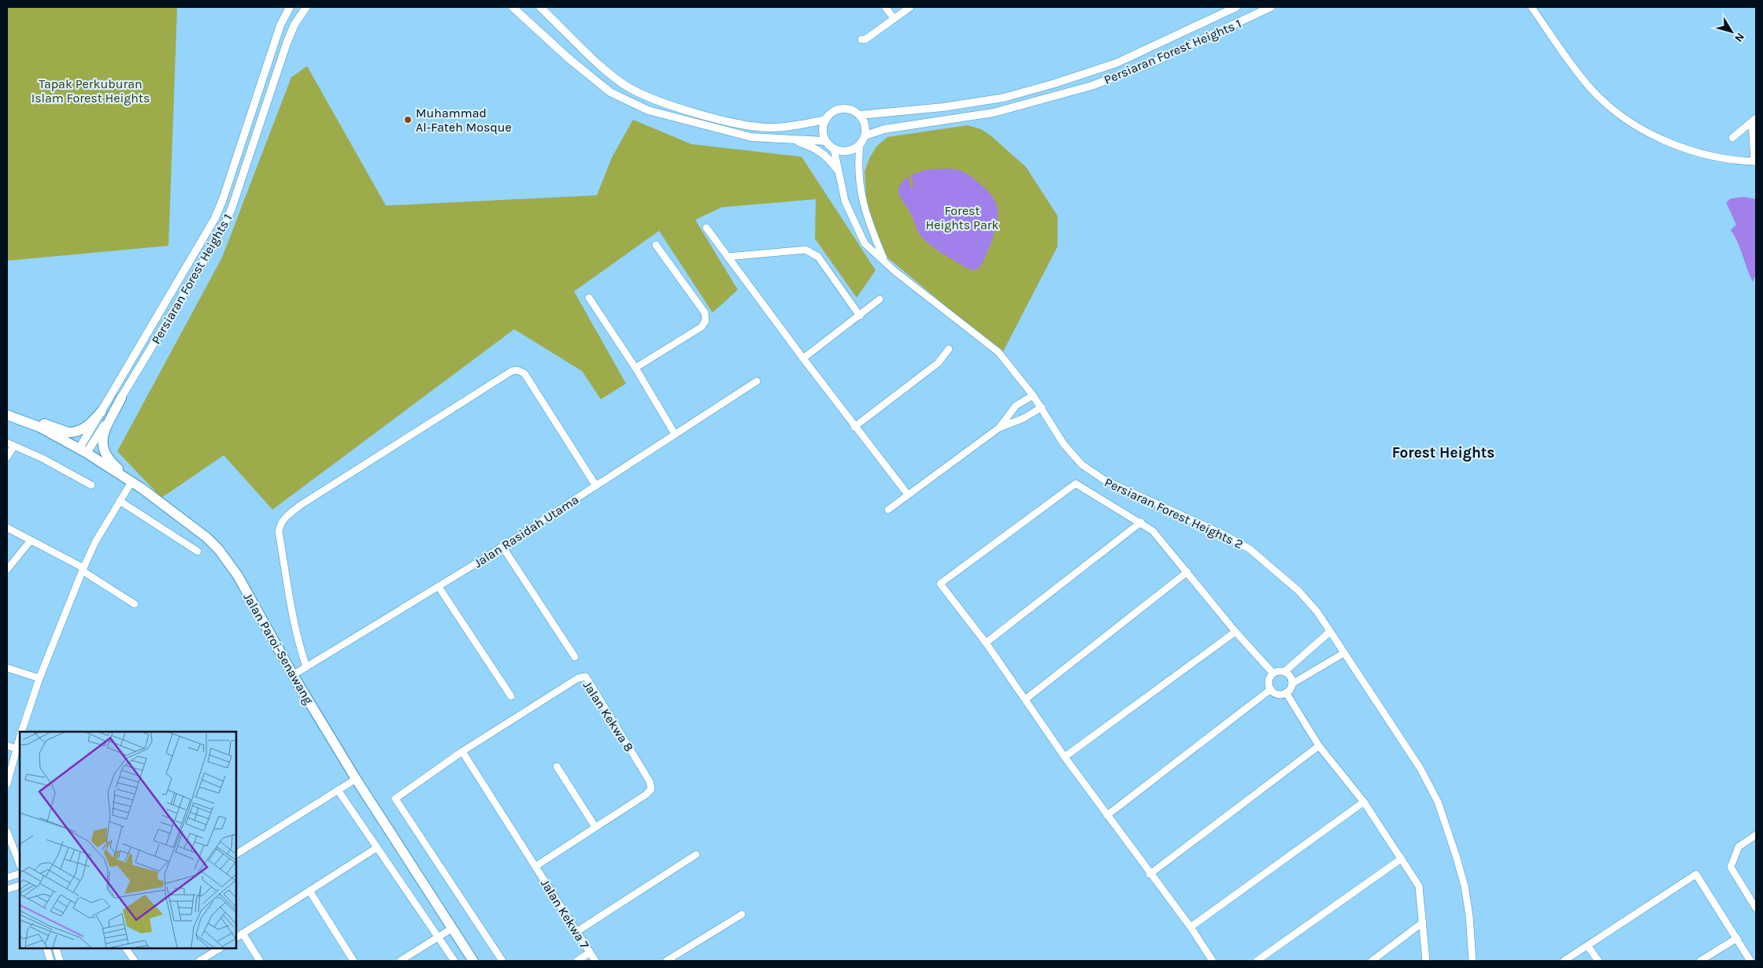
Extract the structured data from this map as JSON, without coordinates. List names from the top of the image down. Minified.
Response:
{"streets":{"main road":["Jalan Paroi-Senawang"],"street":["Persiaran Forest Heights 1","Persiaran Forest Heights 2","Jalan Rasidah Utama","Jalan Kekwa 8","Jalan Kekwa 7"]},"crossings":[["Persiaran Forest Heights 1","Persiaran Forest Heights 2"],["Persiaran Forest Heights 1","Jalan Paroi-Senawang"],["Jalan Rasidah Utama","Jalan Paroi-Senawang"],["Jalan Kekwa 8","Jalan Kekwa 7"]],"districts":["Forest Heights"],"parks":["Tapak Perkuburan Islam Forest Heights","Forest Heights Park"],"places":["Muhammad Al-Fateh Mosque"],"north":"bottom right"}
